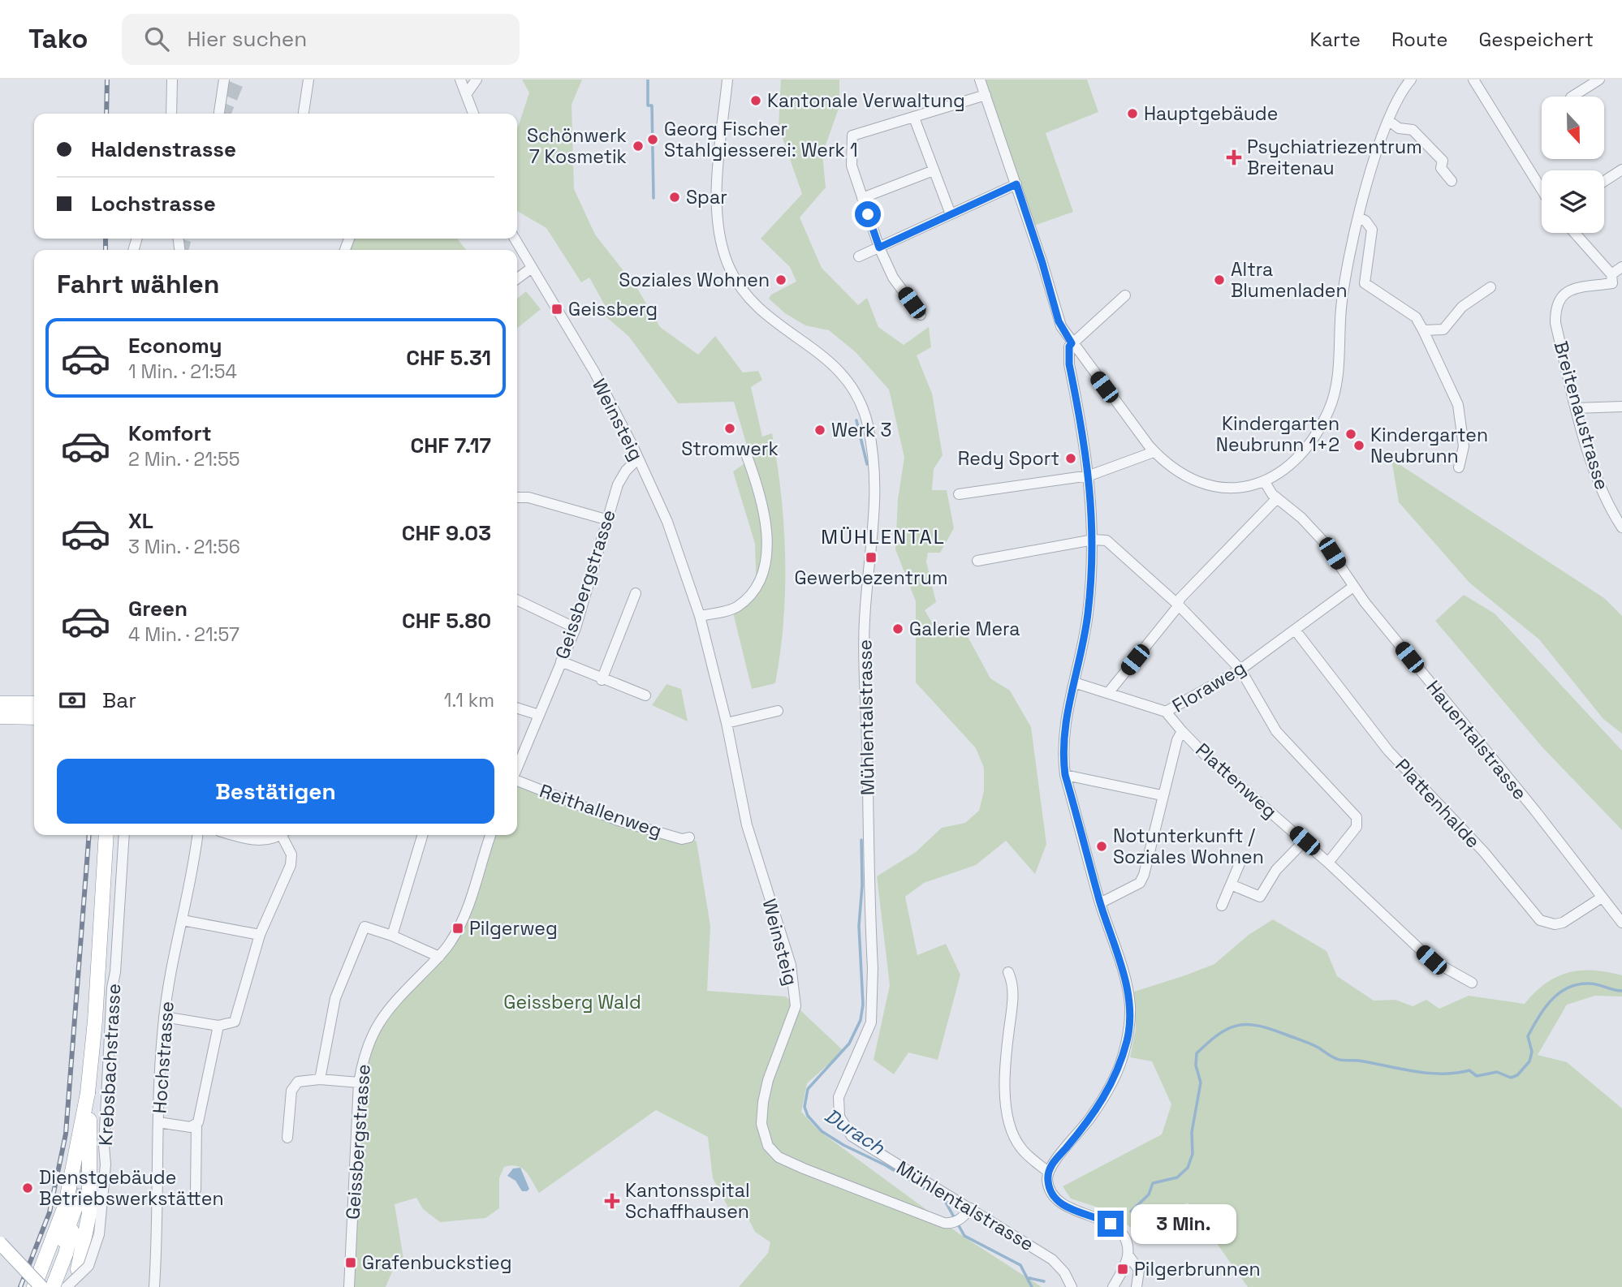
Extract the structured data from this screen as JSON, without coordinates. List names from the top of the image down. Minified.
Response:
{"streets":{"street":["Breitenaustrasse","Weinsteig","Geissbergstrasse","Floraweg","Mühlentalstrasse","Hauentalstrasse","Plattenweg","Plattenhalde","Reithallenweg","Hochstrasse","Krebsbachstrasse"]},"crossings":[["Weinsteig","Geissbergstrasse"],["Weinsteig","Mühlentalstrasse"],["Floraweg","Hauentalstrasse"],["Floraweg","Plattenweg"],["Floraweg","Plattenhalde"],["Hauentalstrasse","Plattenhalde"]],"districts":["MÜHLENTAL"],"water":["Durach"],"parks":["Geissberg Wald"],"places":{"other":["Kantonale Verwaltung","Hauptgebäude","Georg Fischer Stahlgiesserei: Werk 1","Schönwerk 7 Kosmetik","Spar","Soziales Wohnen","Altra Blumenladen","Stromwerk","Werk 3","Kindergarten Neubrunn 1+2","Kindergarten Neubrunn","Redy Sport","Galerie Mera","Notunterkunft / Soziales Wohnen","Dienstgebäude Betriebswerkstätten"],"health":["Psychiatriezentrum Breitenau","Kantonsspital Schaffhausen"],"transit":["Geissberg","Gewerbezentrum","Pilgerweg","Grafenbuckstieg","Pilgerbrunnen"]},"north":"bottom","page":{"header":"Tako","search":"Hier suchen","nav":["Karte","Route","Gespeichert"],"banner":["Haldenstrasse","Lochstrasse"],"heading":"Fahrt wählen","list":[{"name":"Economy","note":"1 Min. · 21:54","value":"CHF 5.31"},{"name":"Komfort","note":"2 Min. · 21:55","value":"CHF 7.17"},{"name":"XL","note":"3 Min. · 21:56","value":"CHF 9.03"},{"name":"Green","note":"4 Min. · 21:57","value":"CHF 5.80"}],"pay":["Bar","1.1 km"],"buttons":"Bestätigen","bubble":"3 Min."}}
